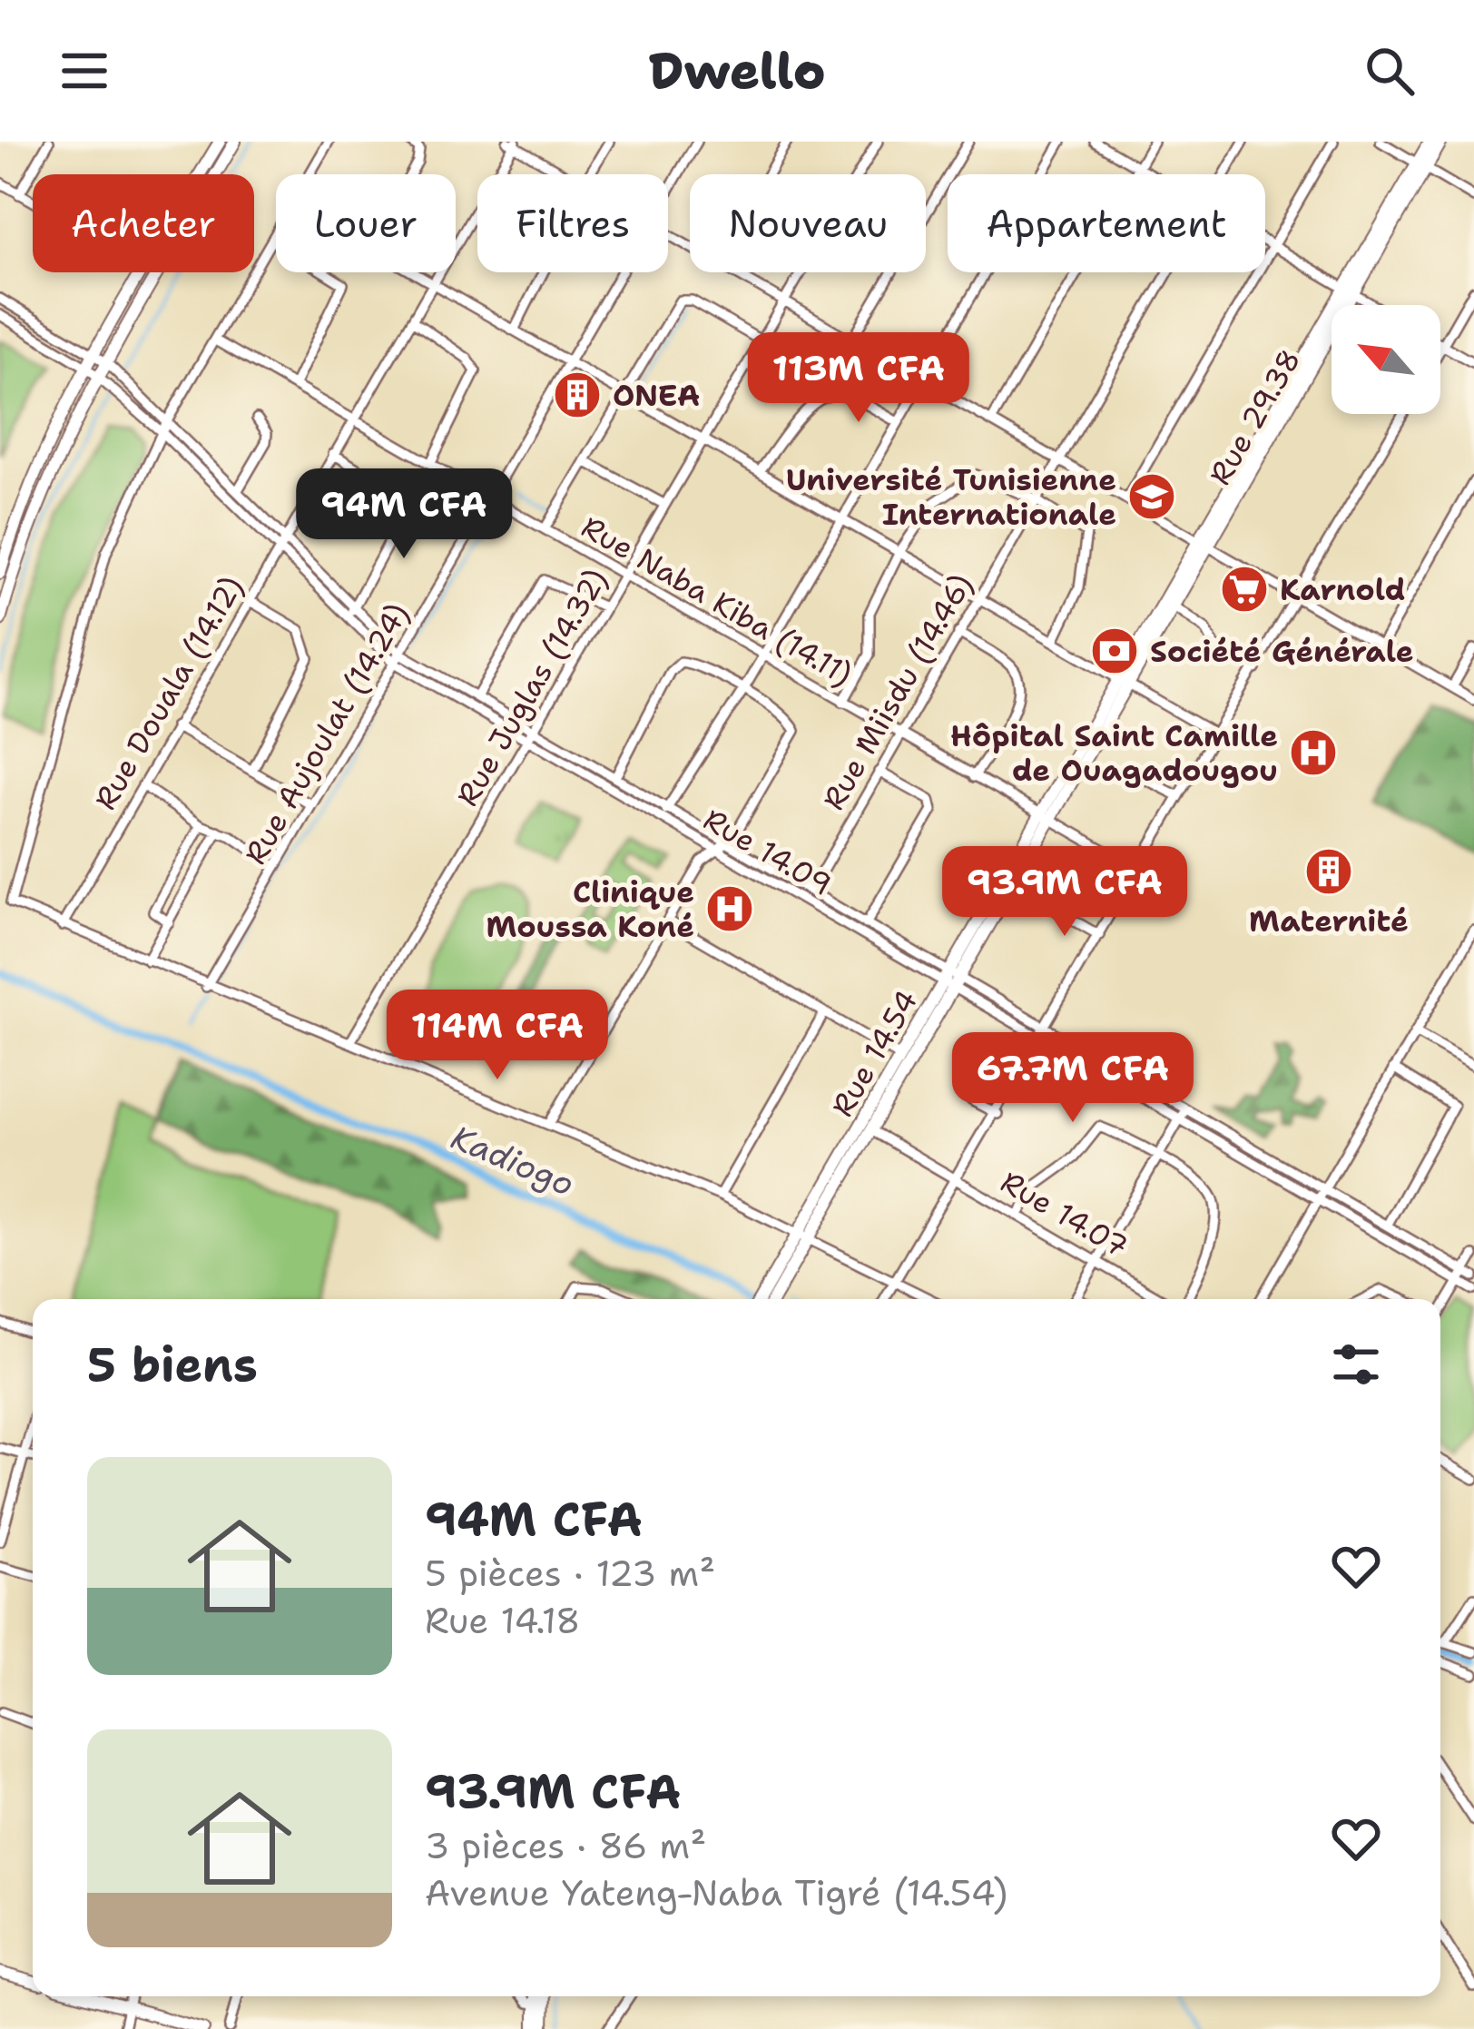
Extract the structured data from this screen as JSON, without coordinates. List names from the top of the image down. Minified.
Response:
{"streets":{"main road":["Rue 29.38","Rue 14.54"],"street":["Rue Naba Kiba (14.11)","Rue Juglas (14.32)","Rue Miisdu (14.46)","Rue Douala (14.12)","Rue Aujoulat (14.24)","Rue 14.09","Rue 14.07"]},"crossings":[["Rue Naba Kiba (14.11)","Rue Juglas (14.32)"],["Rue Naba Kiba (14.11)","Rue Miisdu (14.46)"],["Rue Naba Kiba (14.11)","Rue Douala (14.12)"],["Rue Naba Kiba (14.11)","Rue Aujoulat (14.24)"],["Rue Naba Kiba (14.11)","Rue 14.54"],["Rue Juglas (14.32)","Rue 14.09"],["Rue Miisdu (14.46)","Rue 14.09"],["Rue Douala (14.12)","Rue 14.09"],["Rue Aujoulat (14.24)","Rue 14.09"],["Rue 14.09","Rue 14.54"]],"water":["Kadiogo"],"places":{"building":["ONEA","Maternité"],"school or university":["Université Tunisienne Internationale"],"supermarket":["Karnold"],"bank":["Société Générale"],"hospital":["Hôpital Saint Camille de Ouagadougou","Clinique Moussa Koné"]},"north":"top left","page":{"header":"Dwello","chip":["Acheter","Louer","Filtres","Nouveau","Appartement"],"price":["113M CFA","94M CFA","93.9M CFA","114M CFA","67.7M CFA"],"heading":"5 biens","list":[{"name":"94M CFA","note":"5 pièces · 123 m² · Rue 14.18"},{"name":"93.9M CFA","note":"3 pièces · 86 m² · Avenue Yateng-Naba Tigré (14.54)"}]}}
